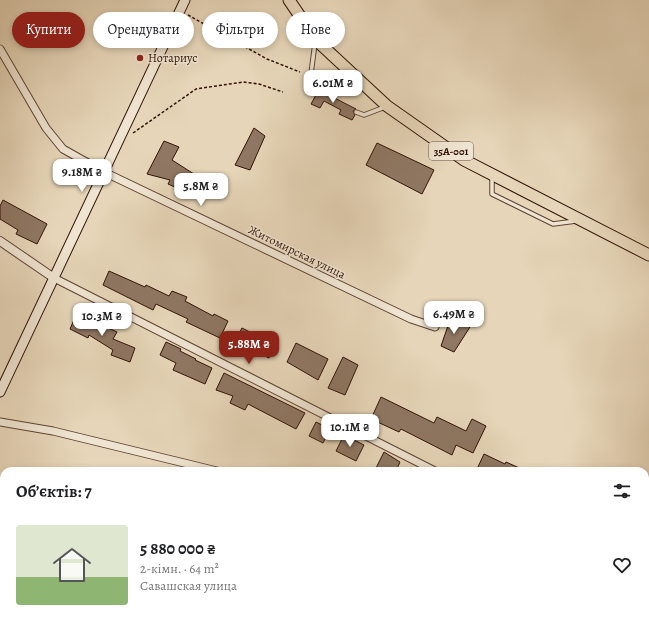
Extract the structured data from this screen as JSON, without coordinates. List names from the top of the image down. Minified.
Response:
{"streets":{"highway":["35А-001"],"street":["Житомирская улица"]},"places":["Нотариус"],"page":{"chip":["Купити","Орендувати","Фільтри","Нове"],"price":["6.01M ₴","9.18M ₴","5.8M ₴","6.49M ₴","10.3M ₴","5.88M ₴","10.1M ₴"],"heading":"Об’єктів: 7","list":[{"name":"5 880 000 ₴","note":"2-кімн. · 64 m² · Савашская улица"}]}}
